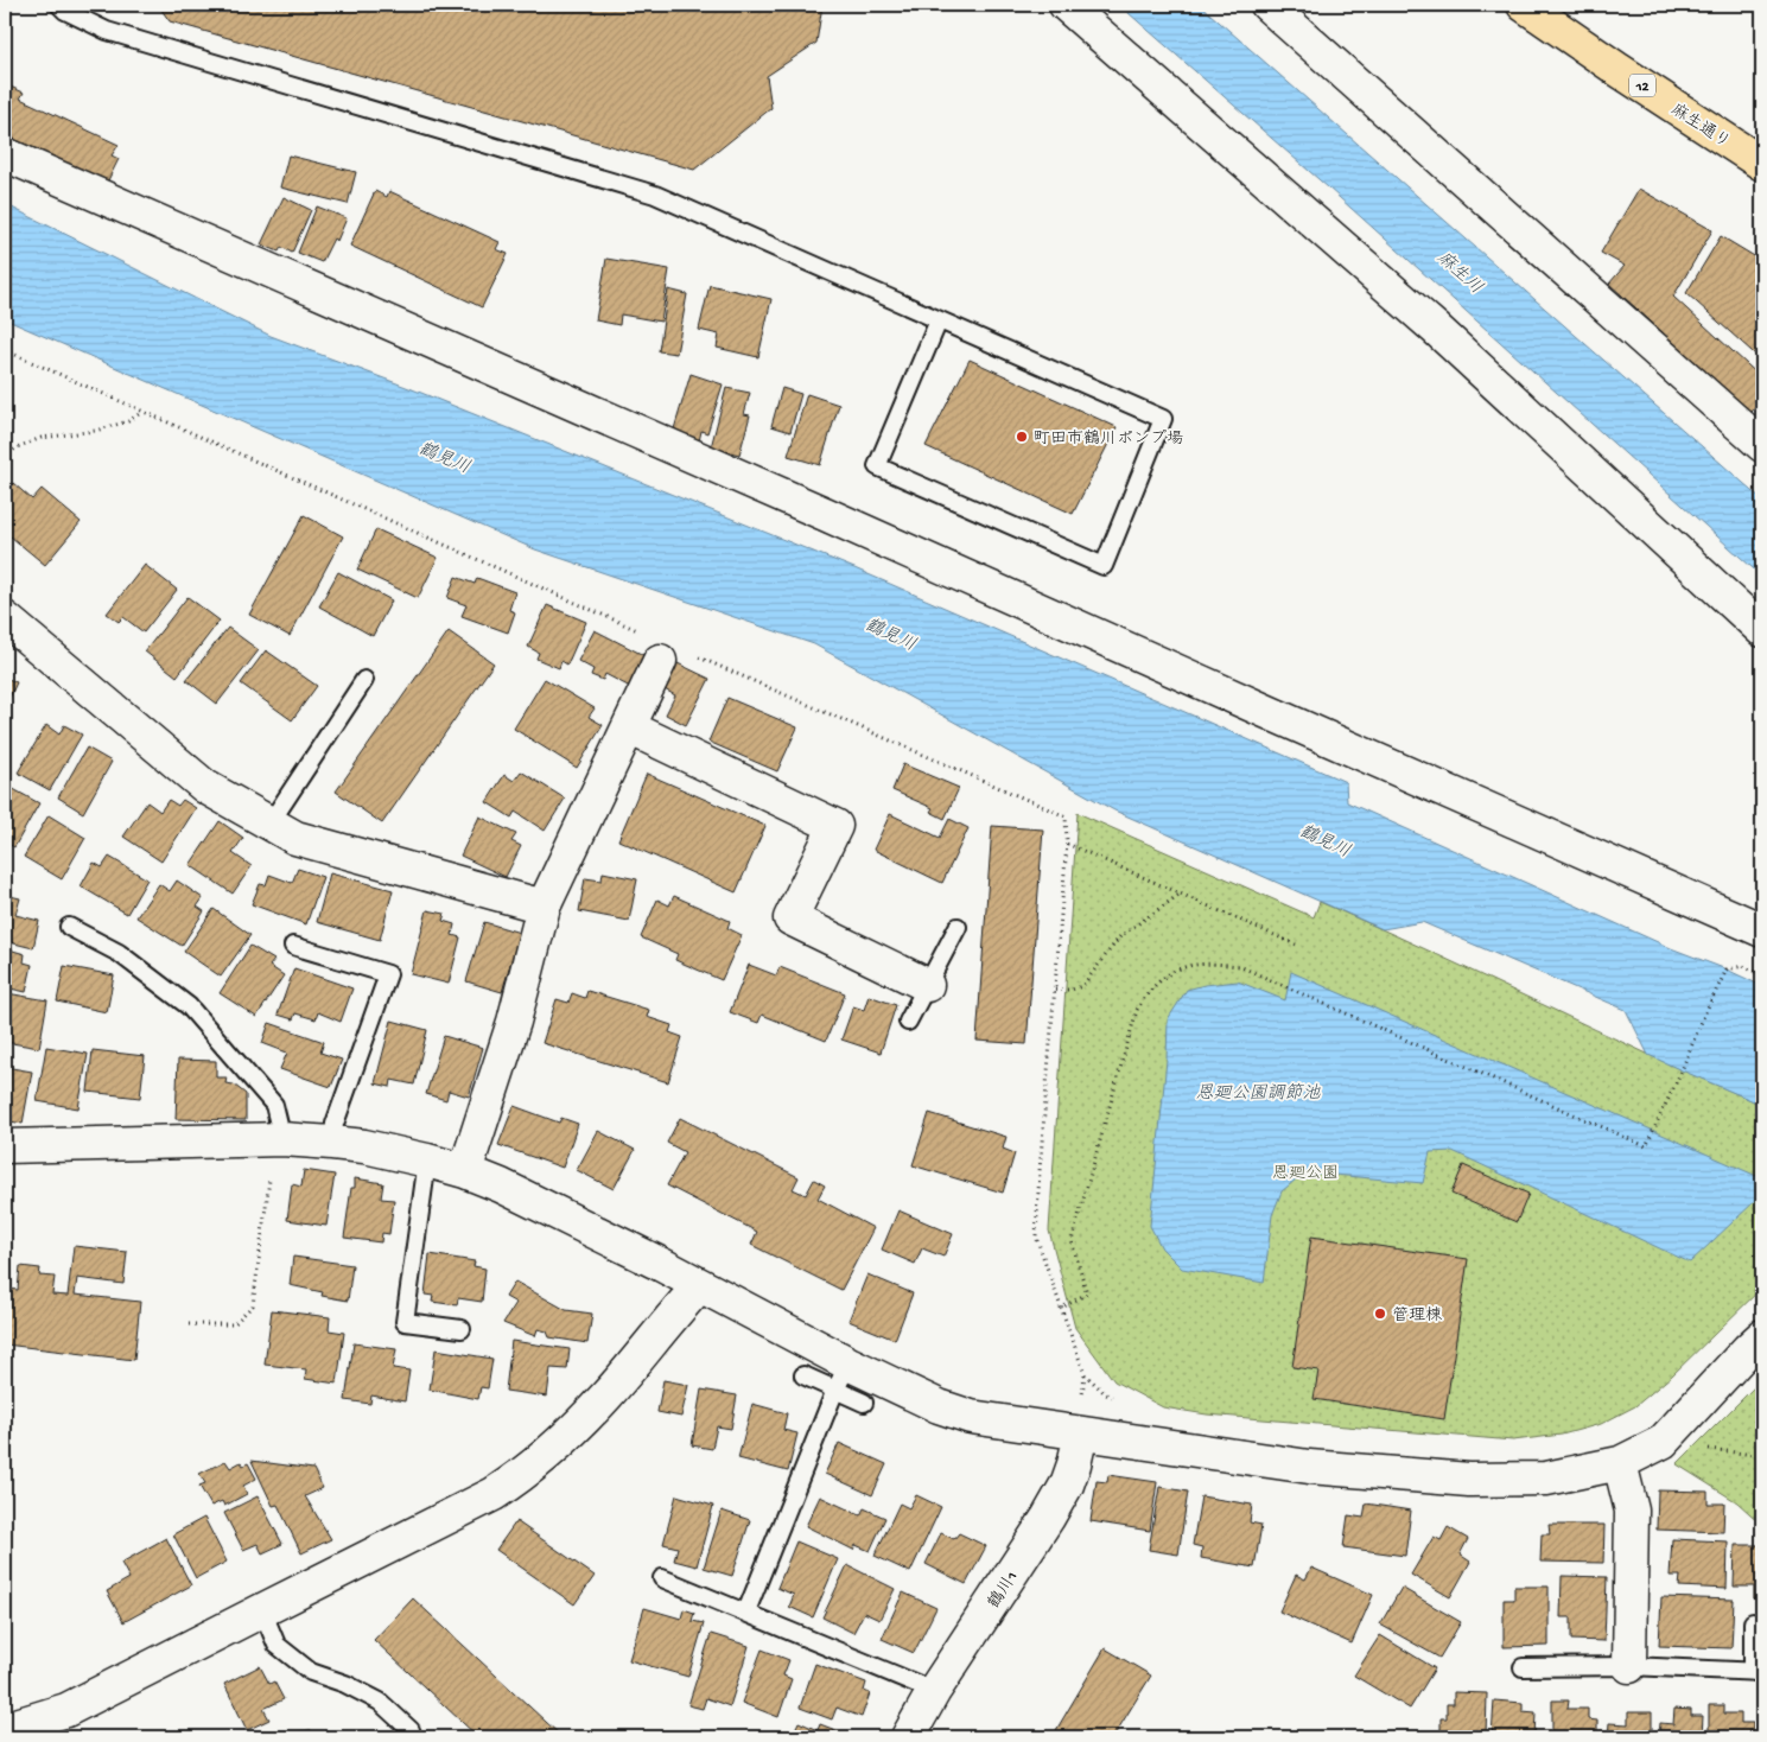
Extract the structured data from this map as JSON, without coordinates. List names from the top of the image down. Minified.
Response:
{"streets":{"main road":["12","麻生通り"],"street":["鶴川1"]},"water":["麻生川","鶴見川","恩廻公園調節池"],"parks":["恩廻公園"],"places":["町田市鶴川ポンプ場","管理棟"]}
